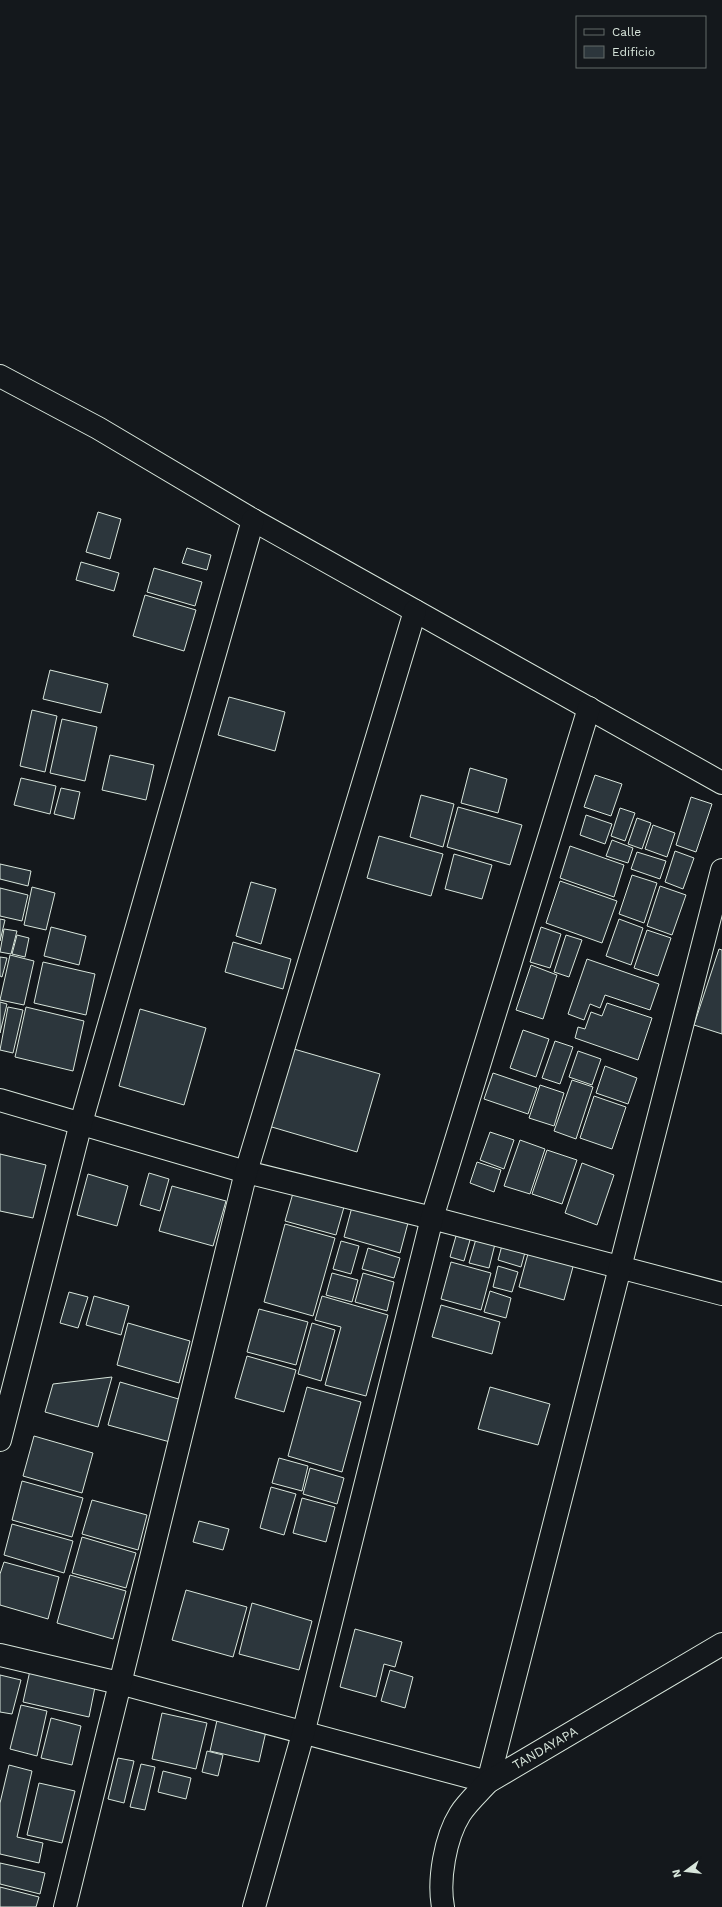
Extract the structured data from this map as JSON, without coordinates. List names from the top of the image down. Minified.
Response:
{"streets":{"street":["TANDAYAPA"]},"legend":["Calle","Edificio"],"north":"left"}
